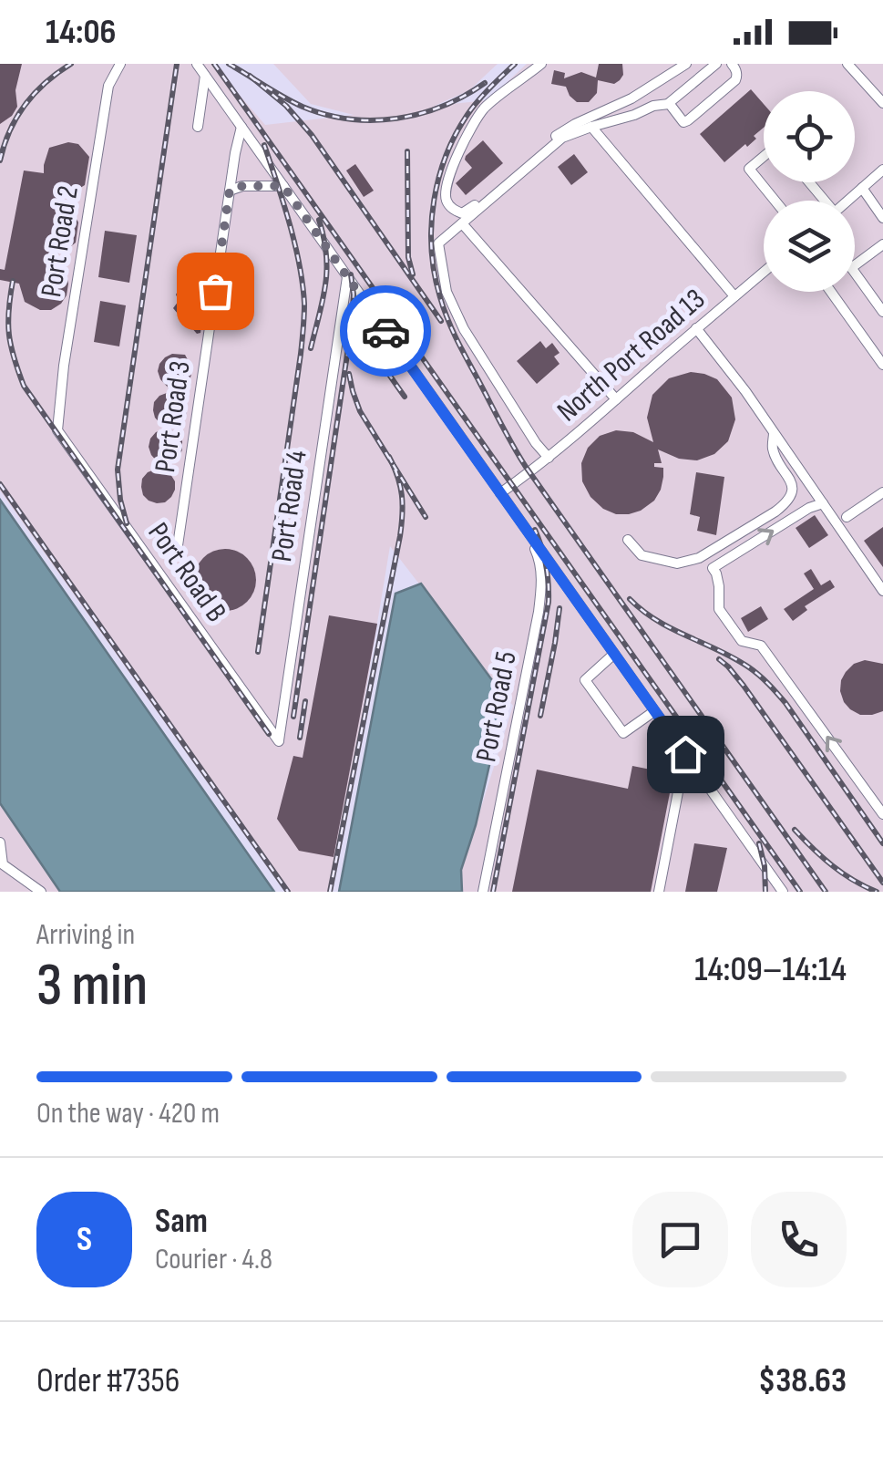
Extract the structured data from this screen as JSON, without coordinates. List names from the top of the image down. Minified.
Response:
{"streets":{"street":["Port Road 2","North Port Road 13","Port Road 3","Port Road 4","Port Road B","Port Road 5"]},"crossings":[["Port Road 2","Port Road B"],["Port Road 4","Port Road B"]],"page":{"status":"14:06","heading":["3 min","Arriving in","14:09–14:14"],"panel":["Sam","Courier · 4.8","Order #7356","$38.63"],"bar":"On the way · 420 m","round":"S"}}
